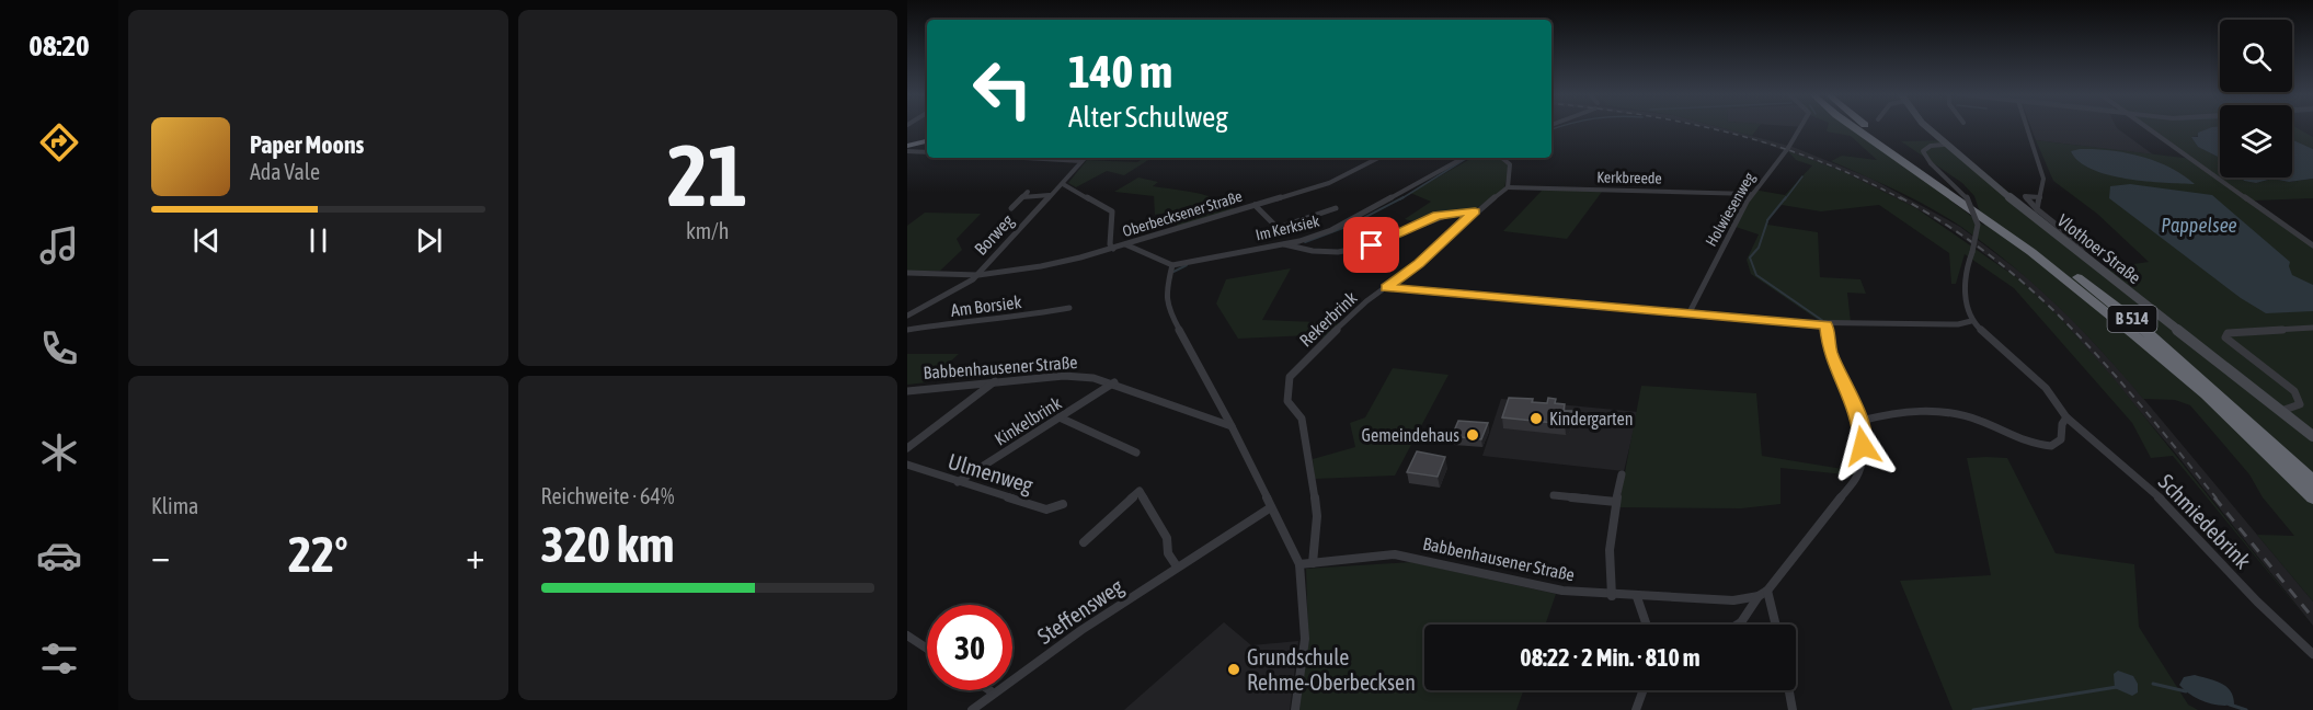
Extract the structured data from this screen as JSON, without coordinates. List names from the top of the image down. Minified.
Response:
{"streets":{"highway":["B 514"],"main road":["Vlothoer Straße"],"street":["Kerkbreede","Holwiesenweg","Oberbecksener Straße","Im Kerksiek","Borweg","Am Borsiek","Rekerbrink","Babbenhausener Straße","Kinkelbrink","Ulmenweg","Schmiedebrink","Steffensweg"]},"crossings":[["Kerkbreede","Holwiesenweg"],["Kerkbreede","Rekerbrink"],["Oberbecksener Straße","Borweg"],["Rekerbrink","Babbenhausener Straße"],["Babbenhausener Straße","Kinkelbrink"],["Kinkelbrink","Ulmenweg"]],"water":["Pappelsee"],"places":["Kindergarten","Gemeindehaus","Grundschule Rehme-Oberbecksen"],"page":{"tabs":"08:20","tile":[["21","km/h"],"Klima",["Reichweite · 64%","320 km"]],"turn":["140 m","Alter Schulweg"],"song":["Paper Moons","Ada Vale"],"heat":["−","22°","+"],"limit":"30","trip":"08:22 · 2 Min. · 810 m"}}
